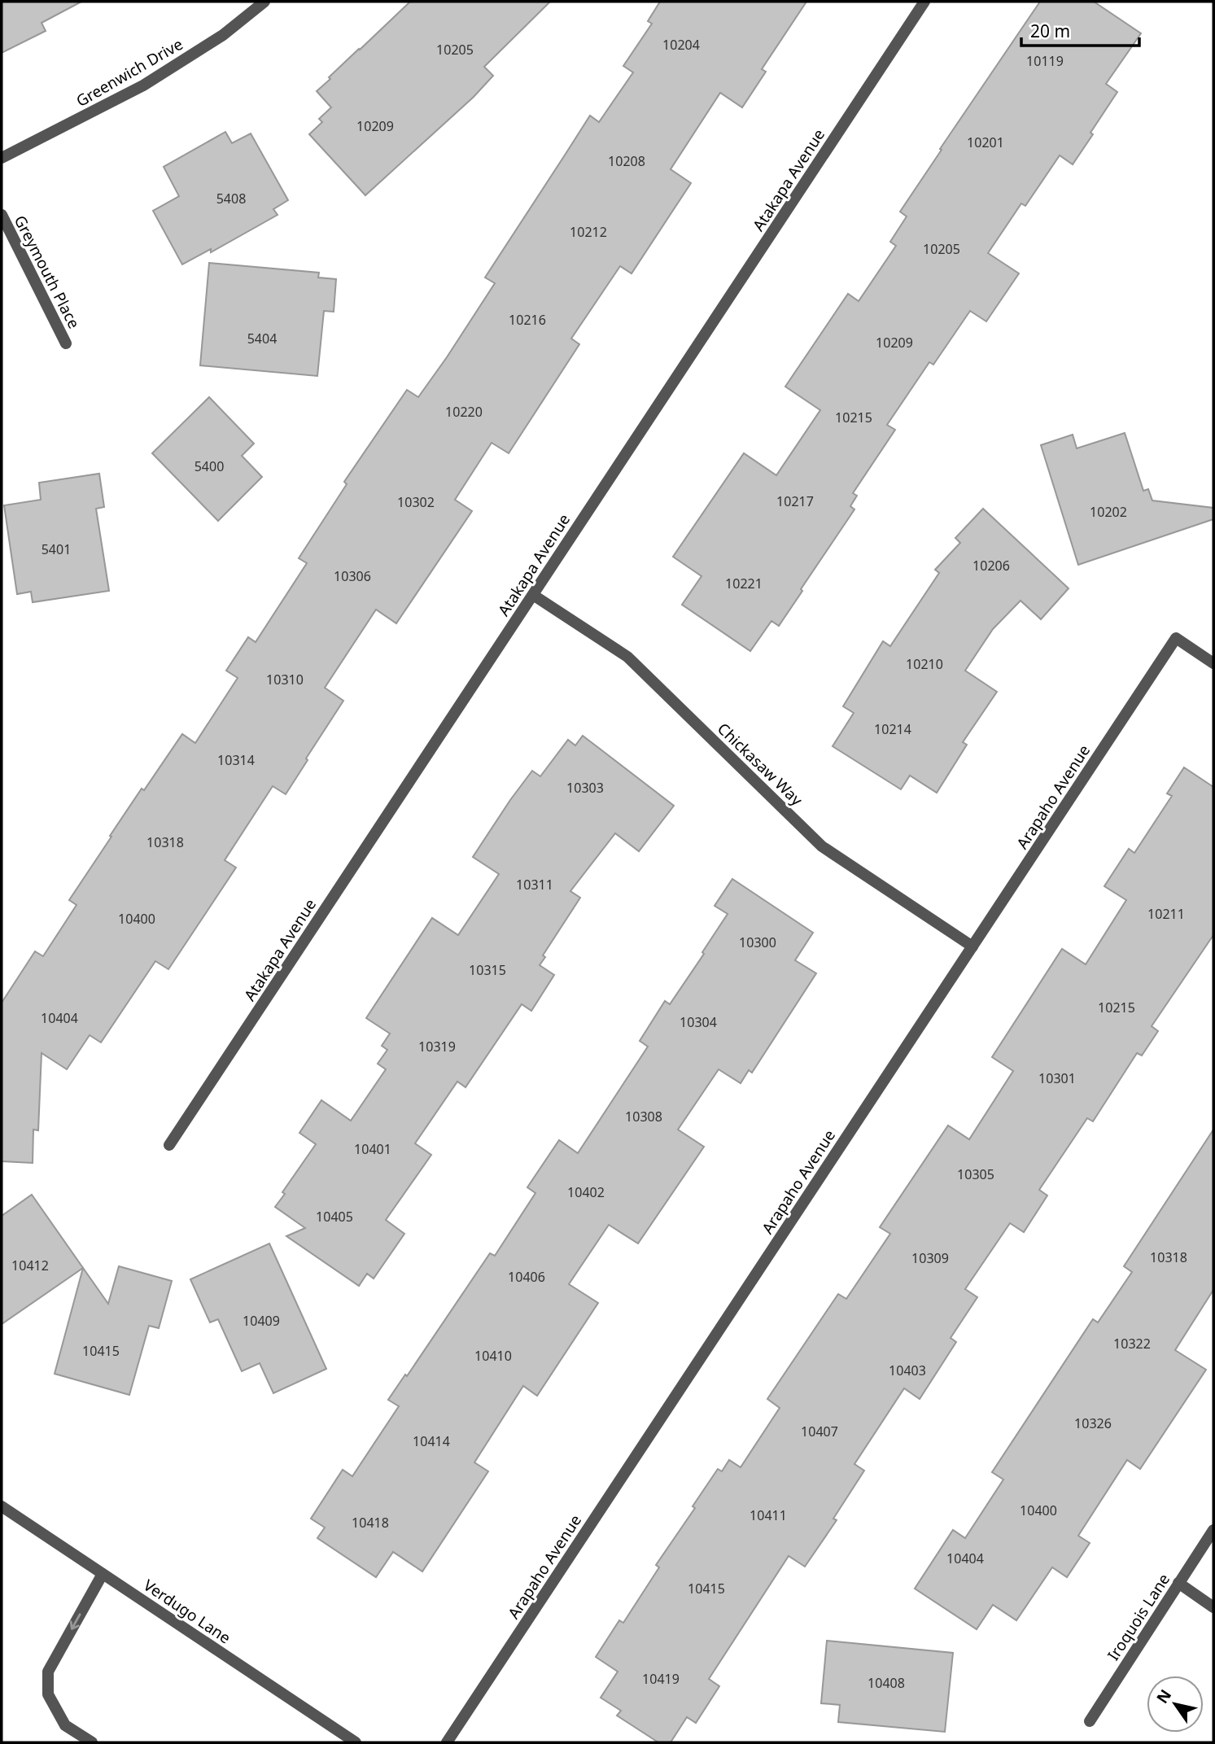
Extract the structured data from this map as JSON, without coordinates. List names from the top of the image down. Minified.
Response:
{"streets":{"street":["Greenwich Drive","Atakapa Avenue","Greymouth Place","Chickasaw Way","Arapaho Avenue","Verdugo Lane","Iroquois Lane"]},"crossings":[["Atakapa Avenue","Chickasaw Way"],["Chickasaw Way","Arapaho Avenue"]],"house_numbers":["10204","10205","10119","10209","10201","10208","5408","10212","10205","10216","5404","10209","10220","10215","5400","10217","10302","10202","5401","10206","10306","10221","10210","10310","10214","10314","10303","10318","10311","10211","10400","10300","10315","10215","10404","10304","10319","10301","10308","10401","10305","10402","10405","10318","10309","10412","10406","10409","10322","10415","10410","10403","10326","10407","10414","10400","10411","10418","10404","10415","10419","10408"],"scale_bar":"20 m","north":"top left"}
